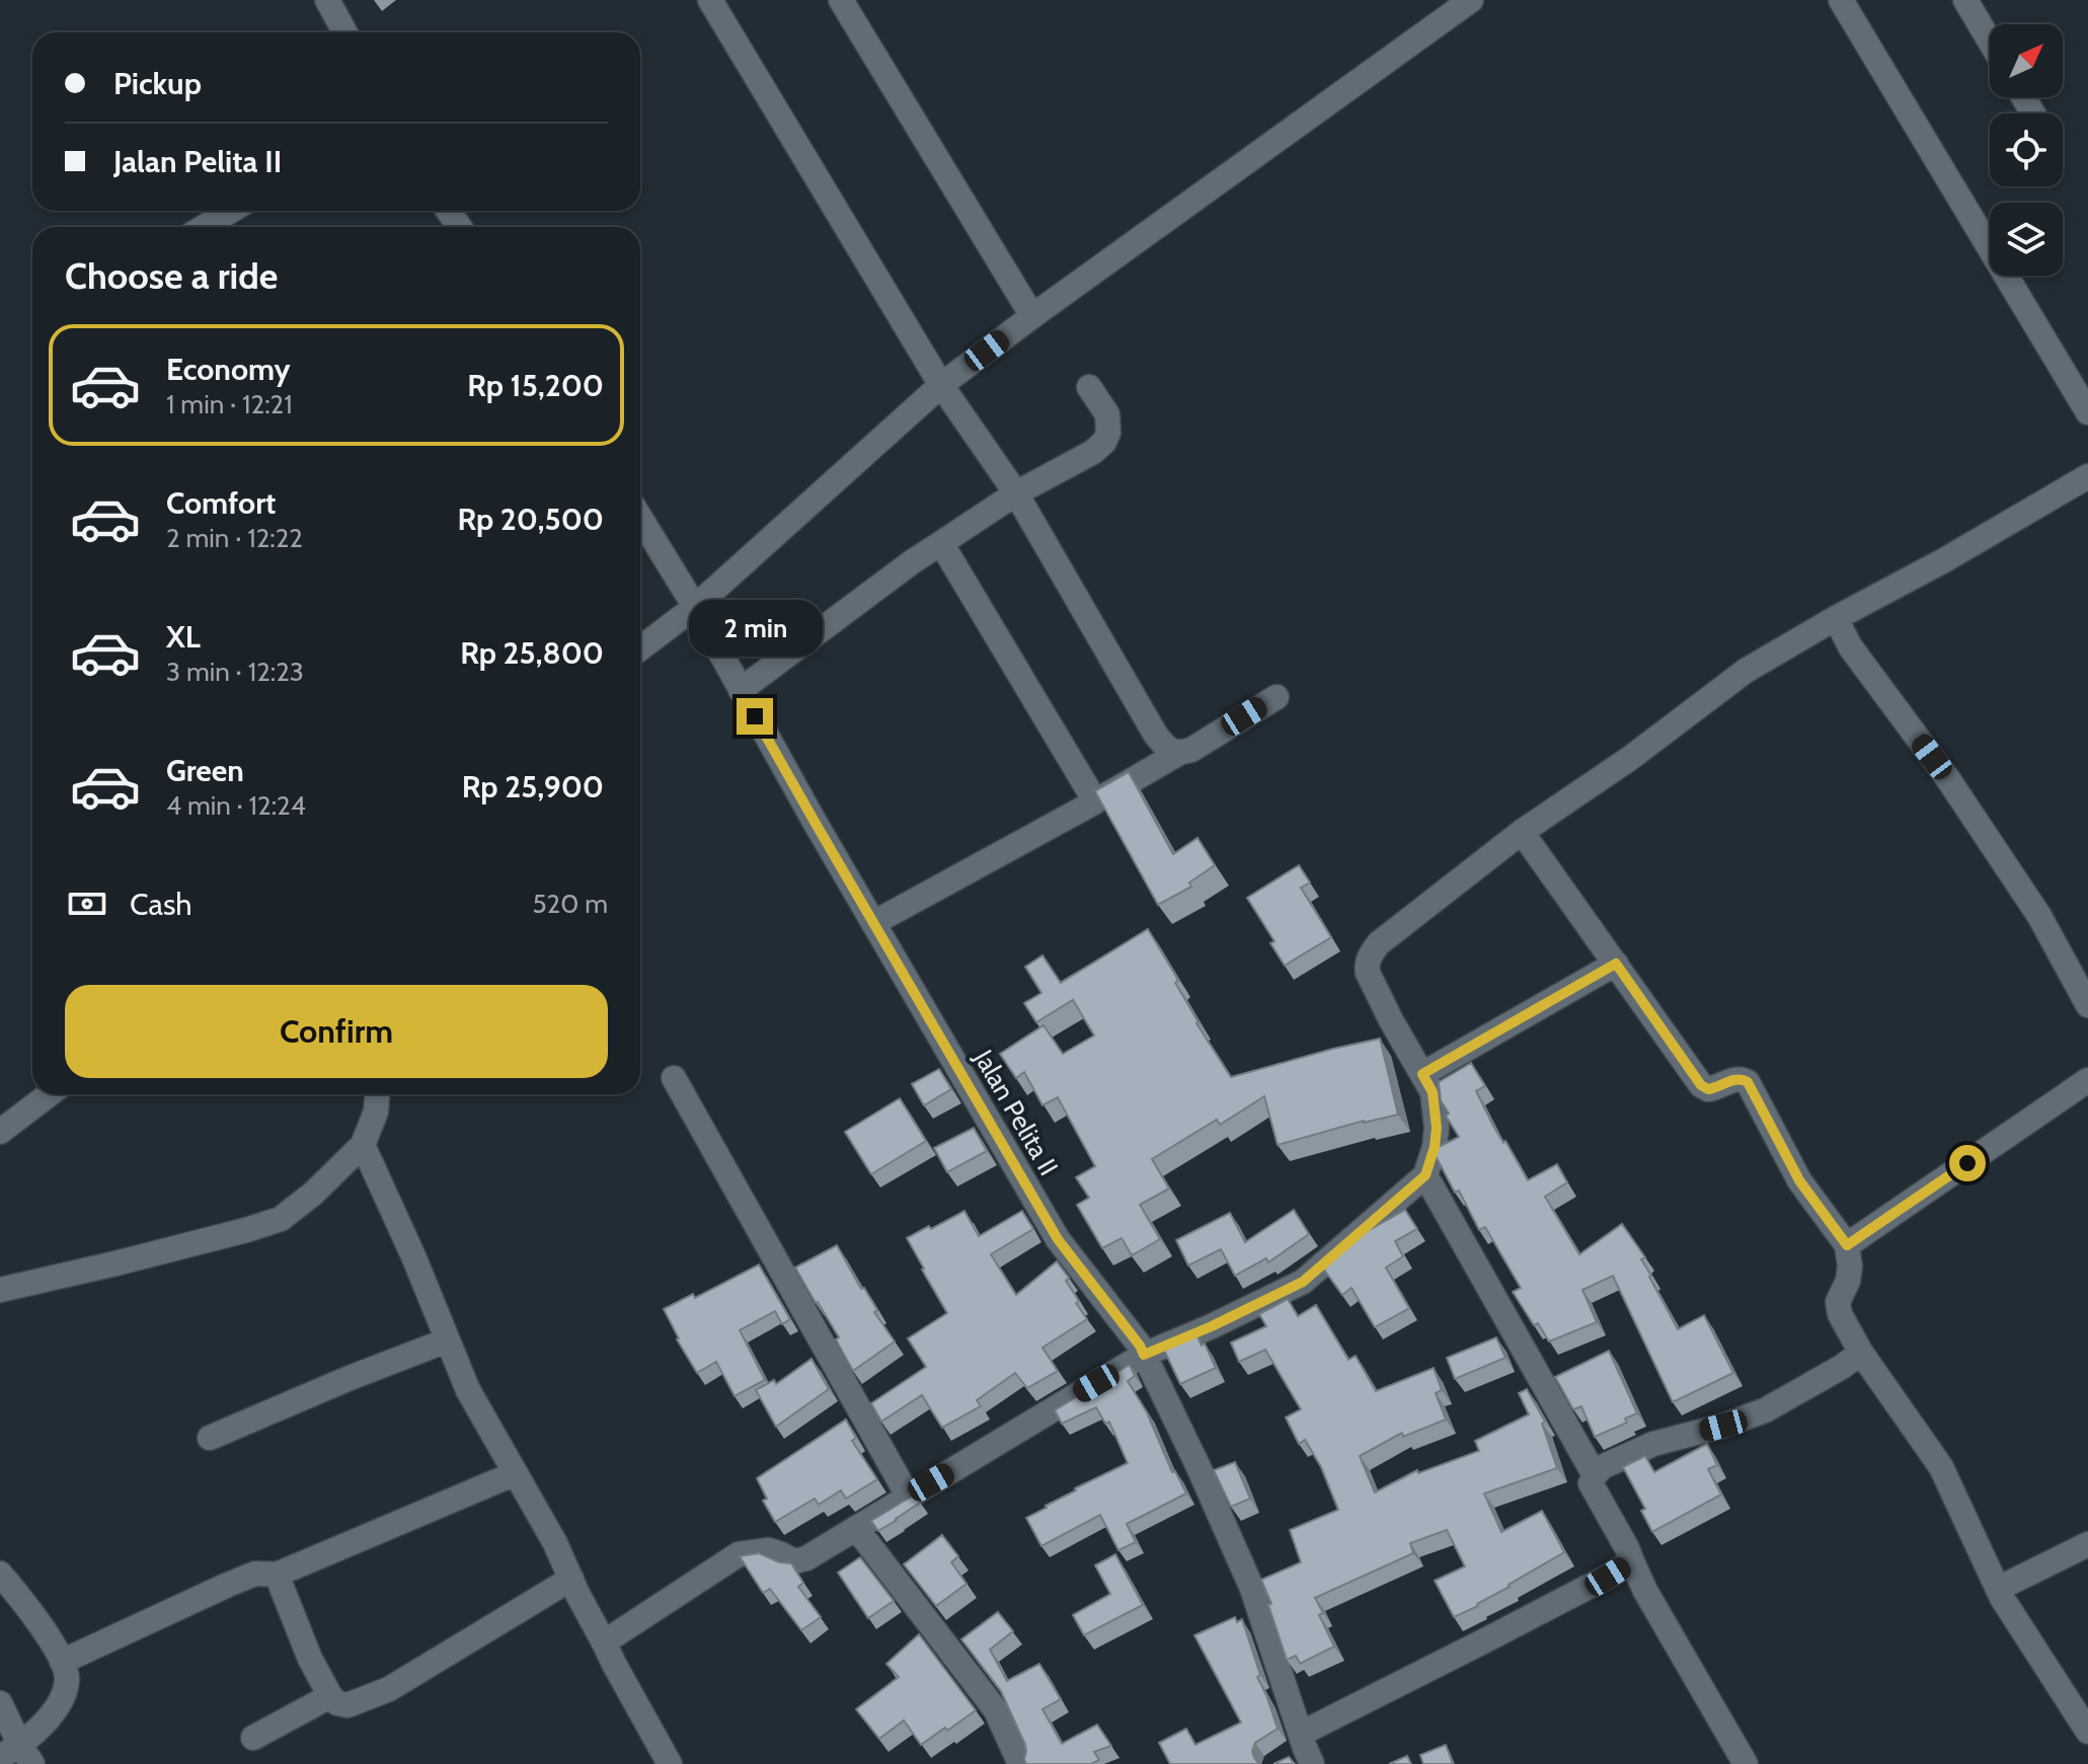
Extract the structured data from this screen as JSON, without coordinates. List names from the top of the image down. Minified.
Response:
{"streets":{"street":["Jalan Pelita II"]},"north":"top right","page":{"banner":["Pickup","Jalan Pelita II"],"heading":"Choose a ride","list":[{"name":"Economy","note":"1 min · 12:21","value":"Rp 15,200"},{"name":"Comfort","note":"2 min · 12:22","value":"Rp 20,500"},{"name":"XL","note":"3 min · 12:23","value":"Rp 25,800"},{"name":"Green","note":"4 min · 12:24","value":"Rp 25,900"}],"bubble":"2 min","pay":["Cash","520 m"],"buttons":"Confirm"}}
